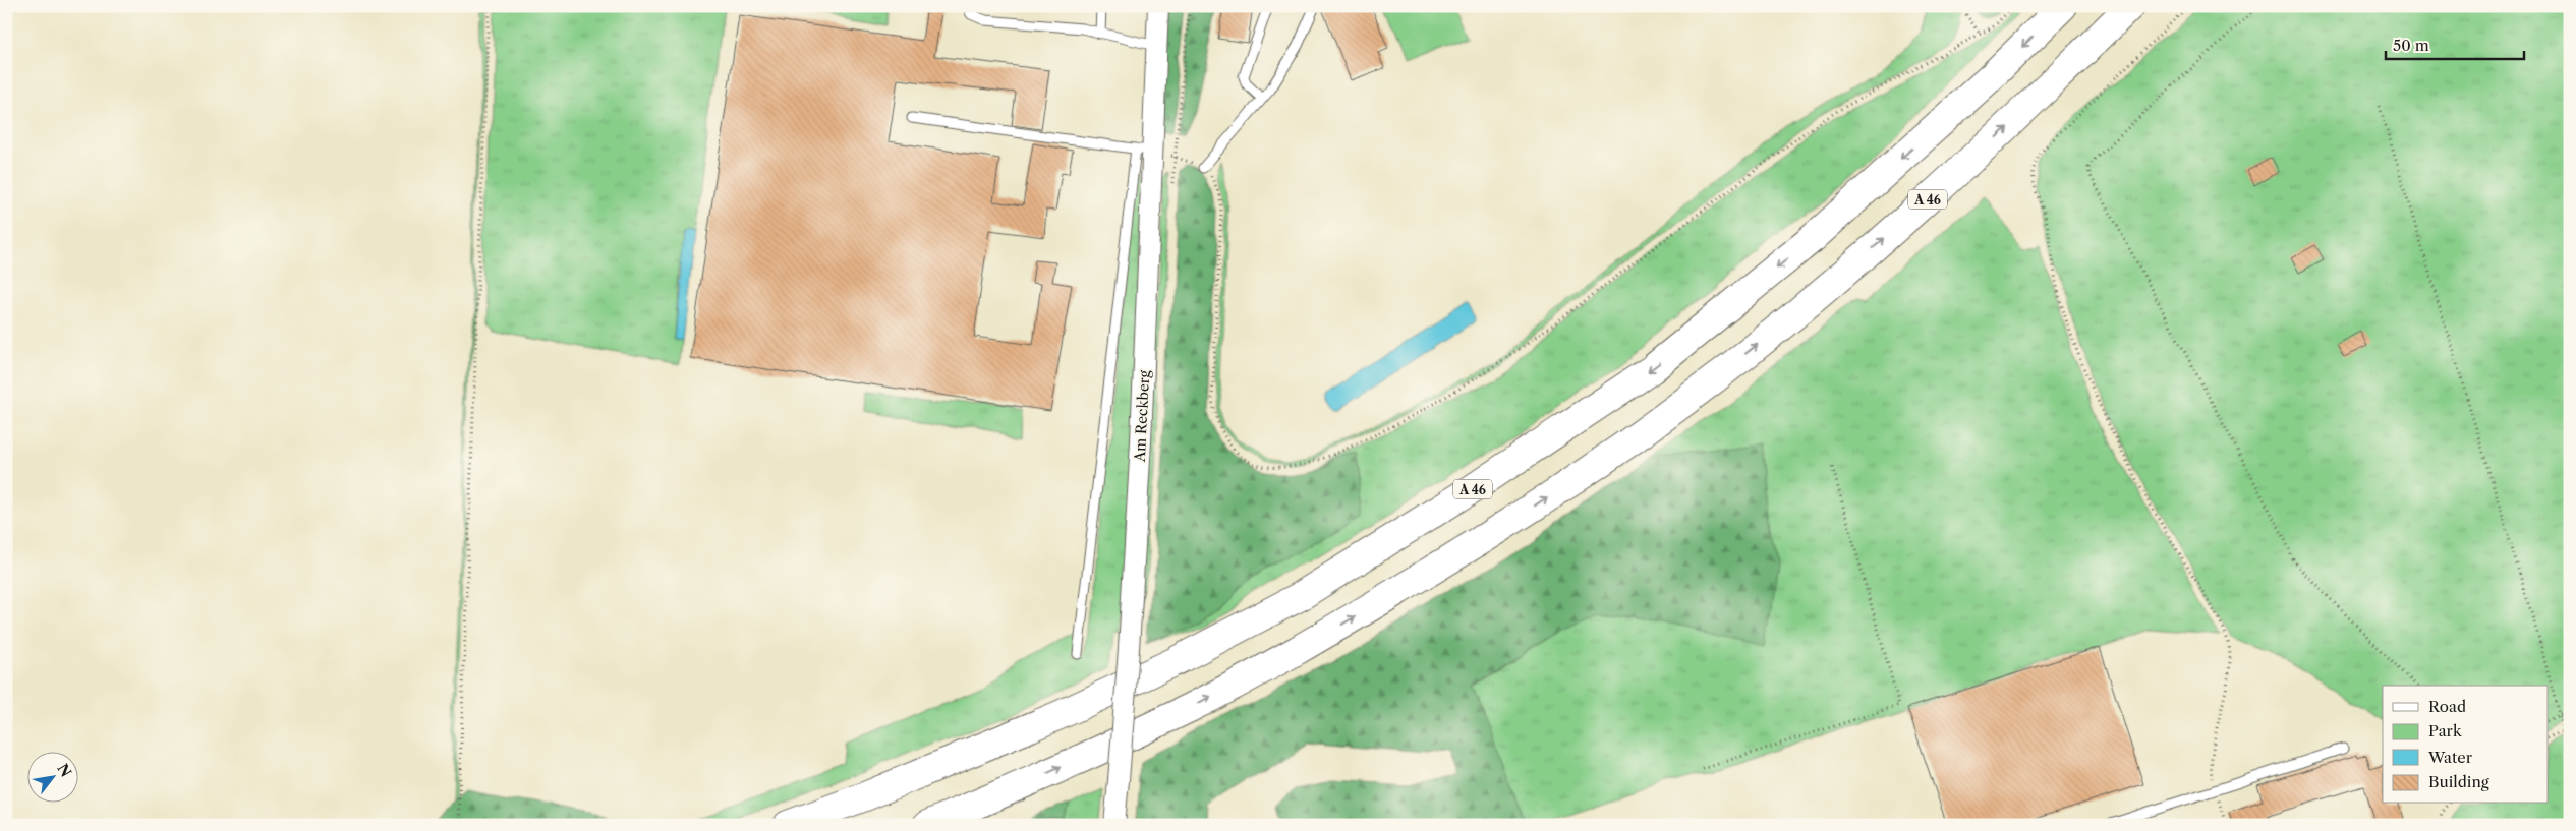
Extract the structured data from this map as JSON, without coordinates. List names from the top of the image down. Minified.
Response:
{"streets":{"highway":["A 46"],"street":["Am Reckberg"]},"legend":["Road","Park","Water","Building"],"scale_bar":"50 m","north":"top right"}
